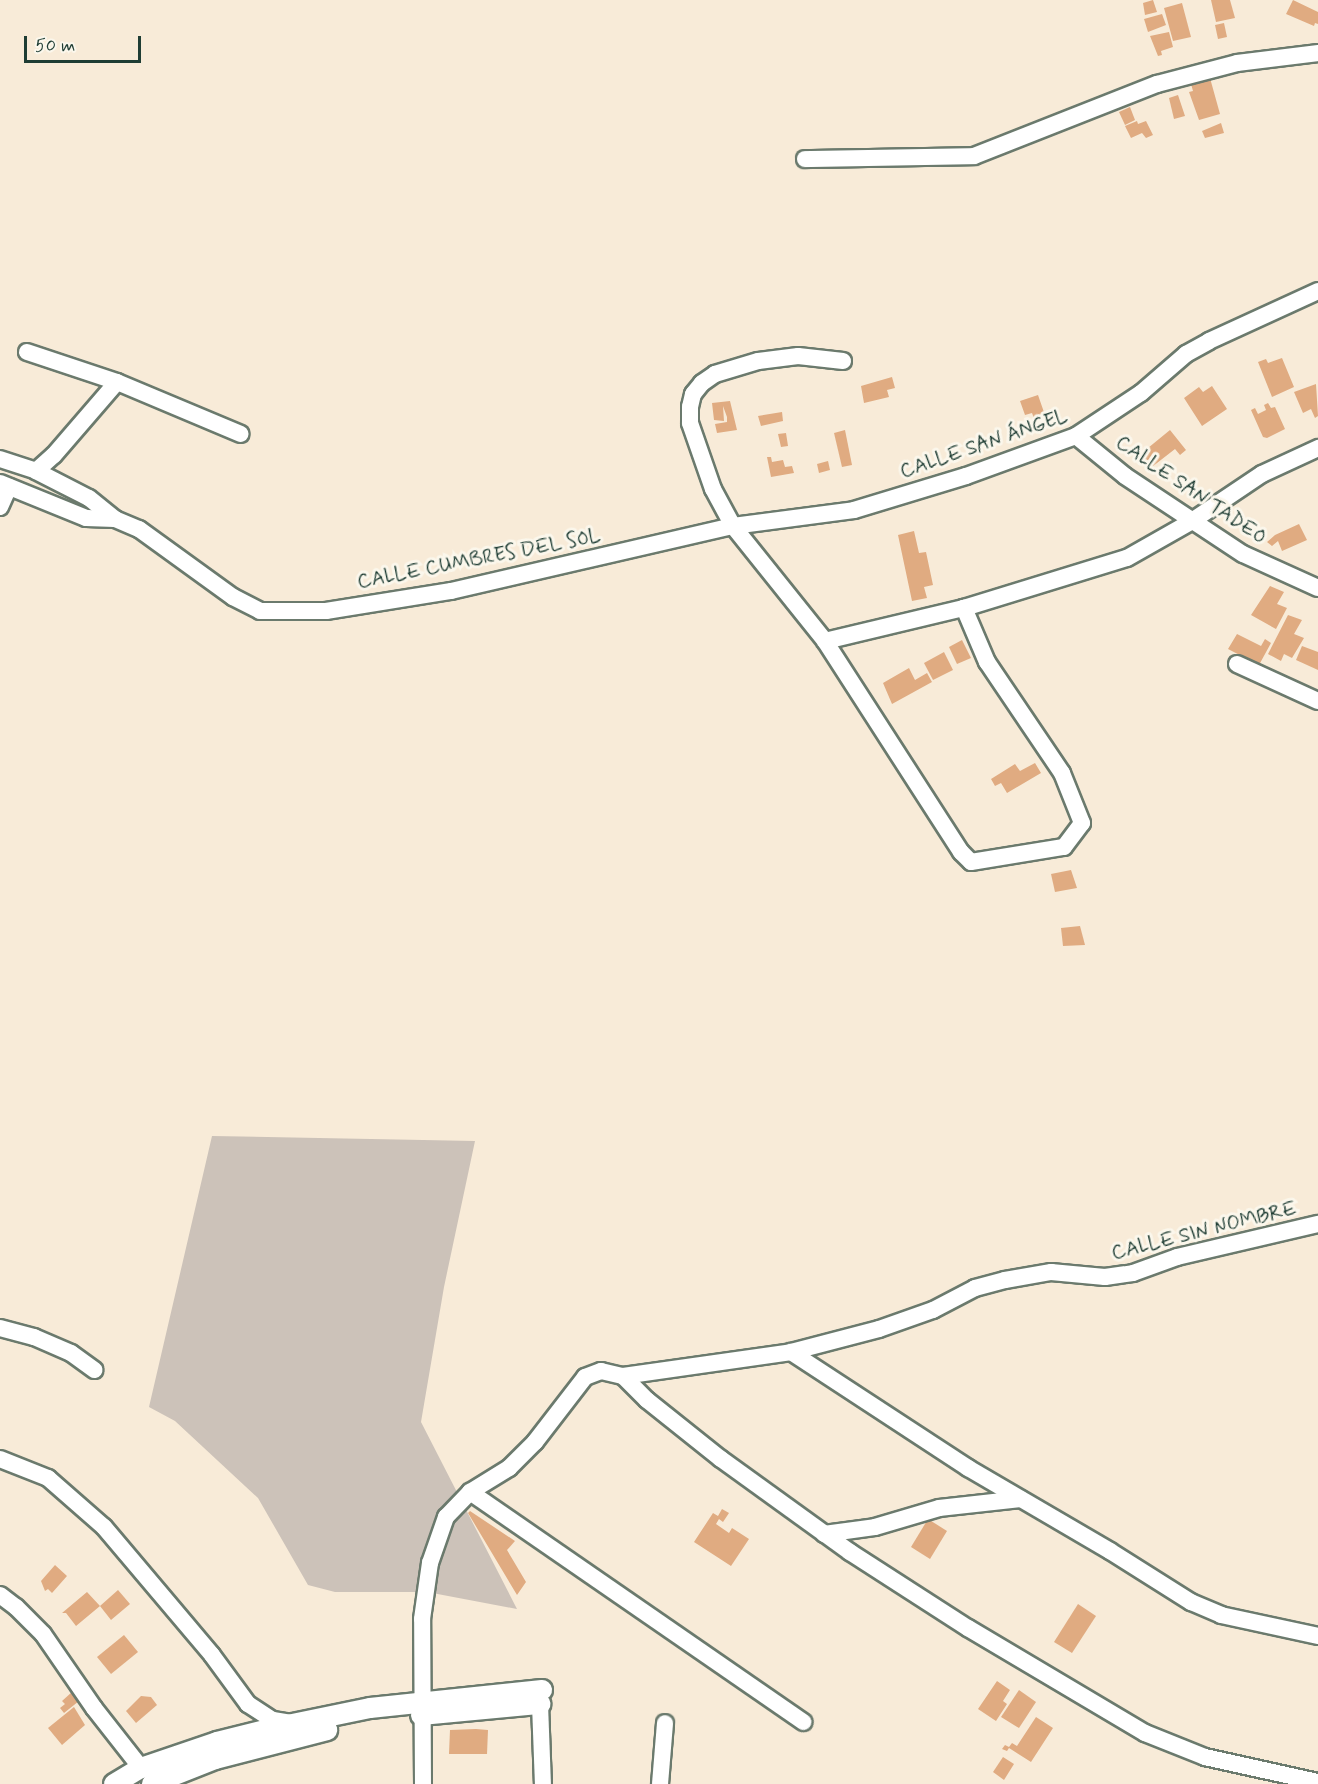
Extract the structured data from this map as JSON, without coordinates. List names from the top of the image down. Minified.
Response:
{"streets":{"street":["CALLE SAN ÁNGEL","CALLE SAN TADEO","CALLE CUMBRES DEL SOL","CALLE SIN NOMBRE"]},"crossings":[["CALLE SAN ÁNGEL","CALLE SAN TADEO"],["CALLE SAN ÁNGEL","CALLE CUMBRES DEL SOL"]],"scale_bar":"50 m"}
